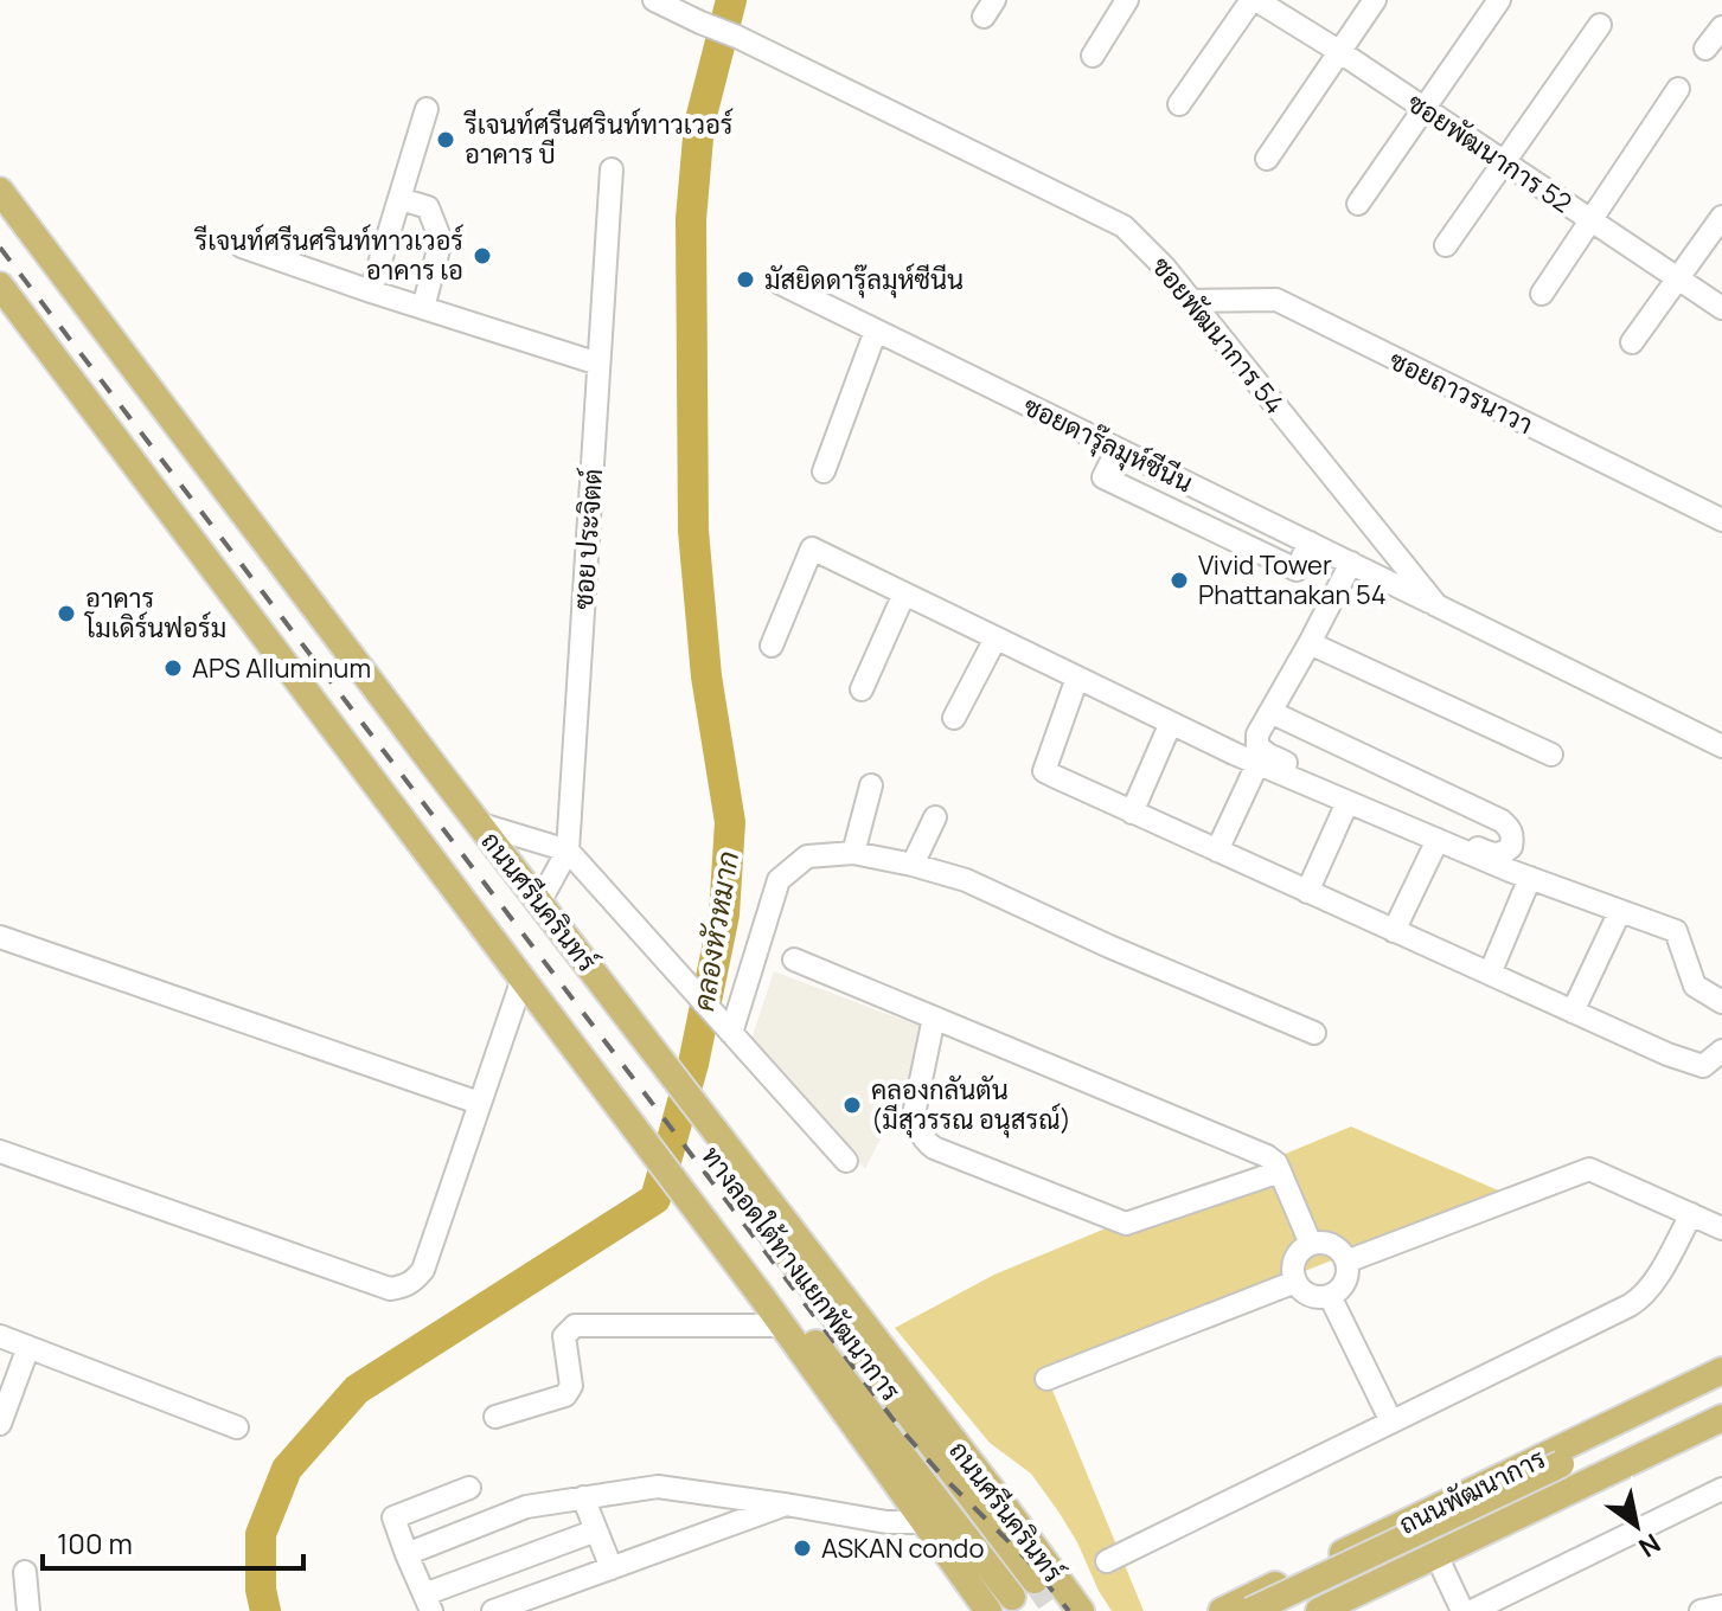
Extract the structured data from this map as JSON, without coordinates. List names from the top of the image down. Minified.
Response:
{"streets":{"main road":["ถนนศรีนครินทร์","ทางลอดใต้ทางแยกพัฒนาการ","ถนนพัฒนาการ"],"street":["ซอยพัฒนาการ 52","ซอยพัฒนาการ 54","ซอยถาวรนาวา","ซอยดารุ๊ลมุห์ซีนีน","ซอย ประจิตต์"]},"crossings":[["ซอยพัฒนาการ 54","ซอยถาวรนาวา"],["ซอยพัฒนาการ 54","ซอยดารุ๊ลมุห์ซีนีน"],["ซอย ประจิตต์","ถนนศรีนครินทร์"],["ถนนศรีนครินทร์","ทางลอดใต้ทางแยกพัฒนาการ"]],"water":["คลองหัวหมาก"],"places":["รีเจนท์ศรีนศรินท์ทาวเวอร์ อาคาร บี","รีเจนท์ศรีนศรินท์ทาวเวอร์ อาคาร เอ","มัสยิดดารุ๊ลมุห์ซีนีน","Vivid Tower Phattanakan 54","อาคาร โมเดิร์นฟอร์ม","APS Alluminum","คลองกลันตัน (มีสุวรรณ อนุสรณ์)","ASKAN condo"],"scale_bar":"100 m","north":"bottom right"}
